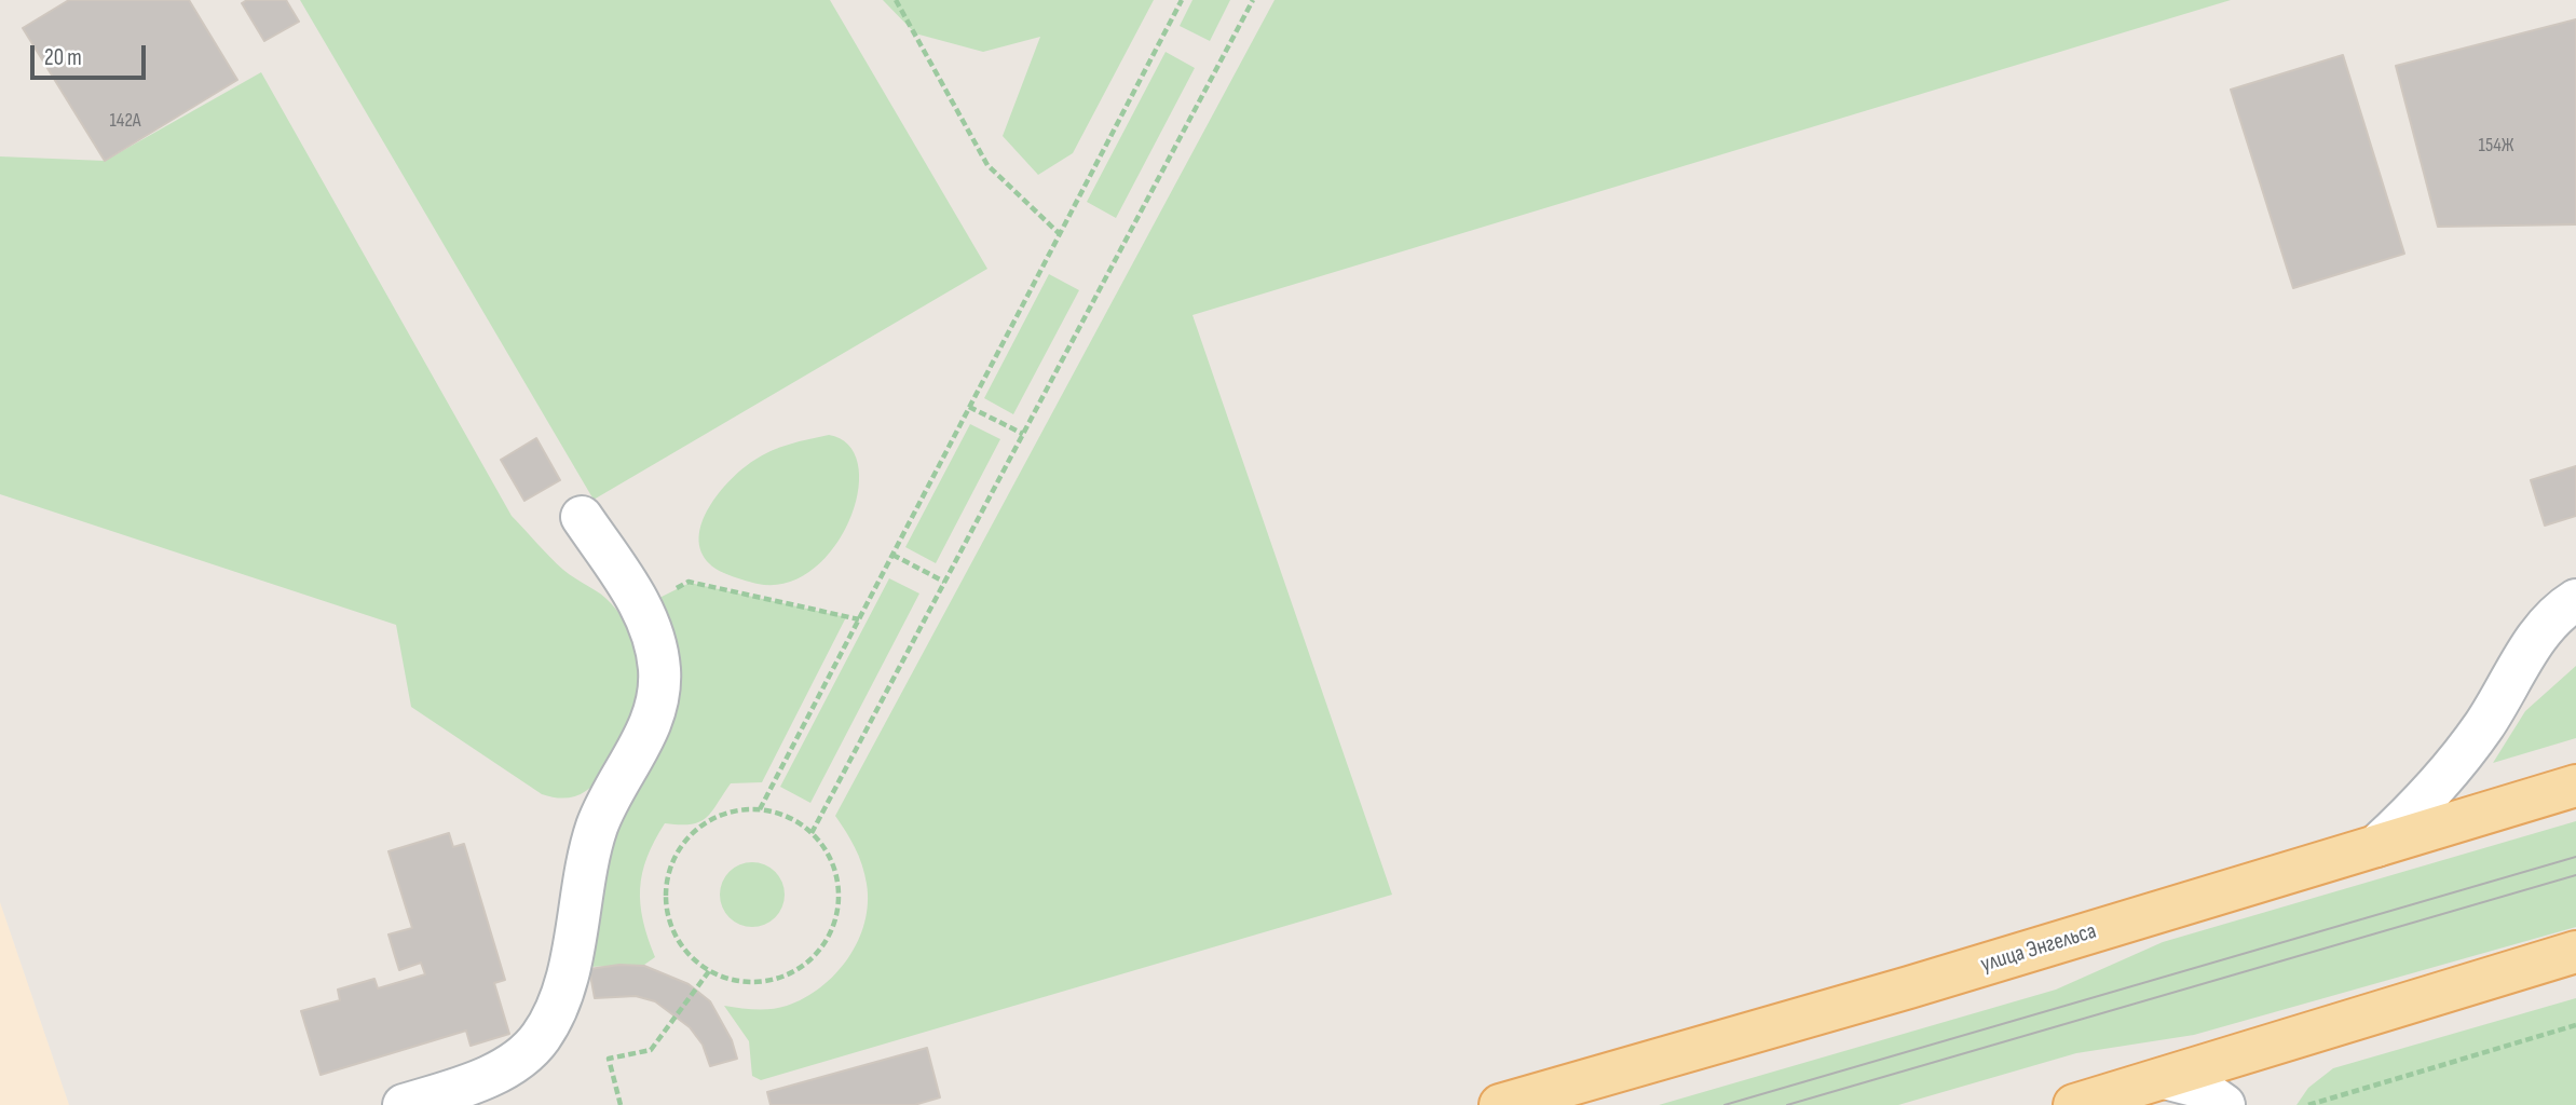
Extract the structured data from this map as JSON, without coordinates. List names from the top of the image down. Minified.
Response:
{"streets":{"main road":["улица Энгельса"]},"house_numbers":["142А","154Ж"],"scale_bar":"20 m"}
